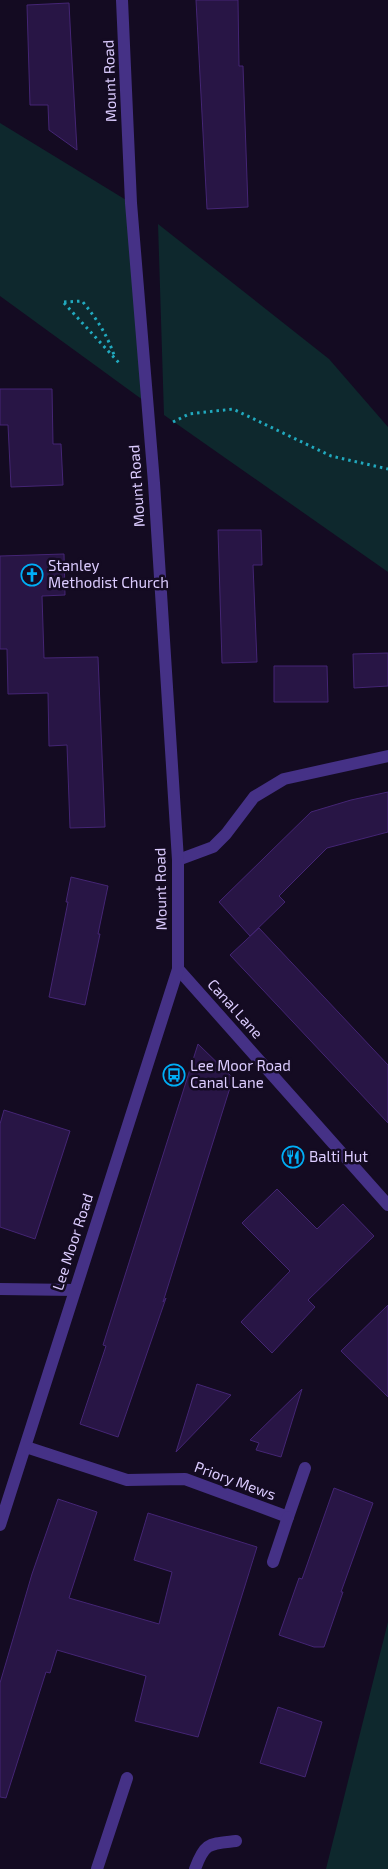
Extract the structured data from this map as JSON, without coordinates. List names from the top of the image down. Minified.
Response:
{"streets":{"street":["Mount Road","Canal Lane","Lee Moor Road","Priory Mews"]},"crossings":[["Mount Road","Canal Lane"],["Mount Road","Lee Moor Road"],["Canal Lane","Lee Moor Road"],["Lee Moor Road","Priory Mews"]],"places":{"church":["Stanley Methodist Church"],"bus stop":["Lee Moor Road Canal Lane"],"restaurant":["Balti Hut"]}}
